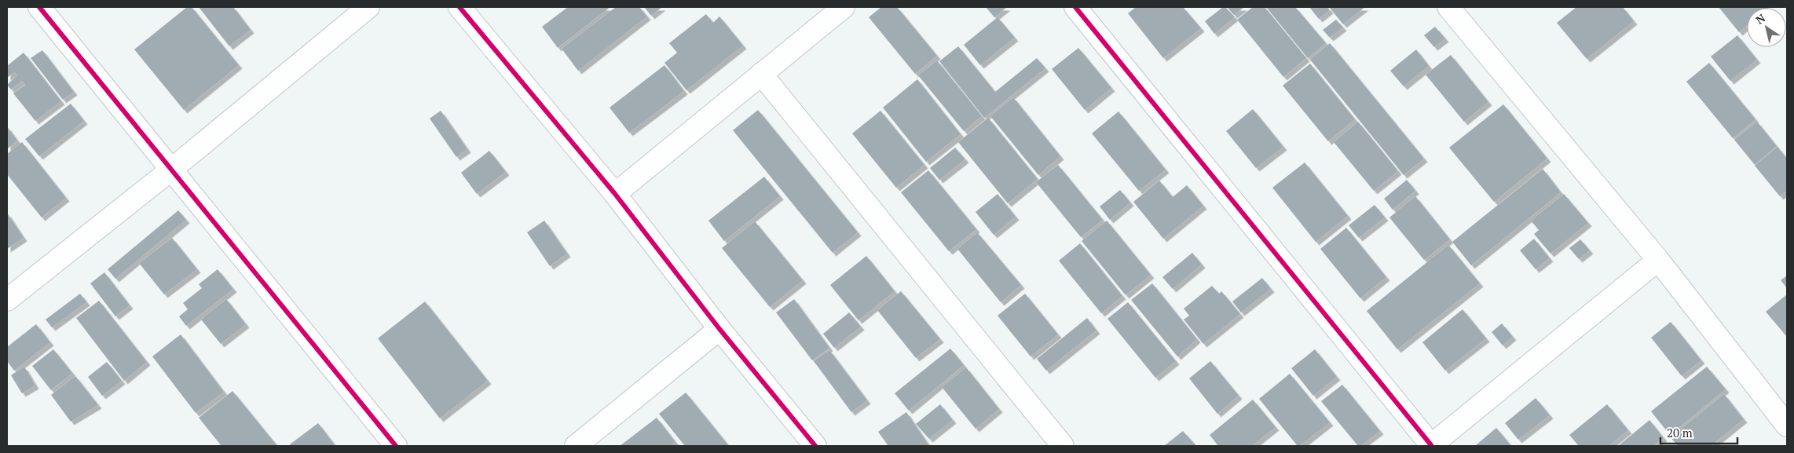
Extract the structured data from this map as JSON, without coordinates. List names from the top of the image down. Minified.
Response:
{"scale_bar":"20 m","north":"top left"}
